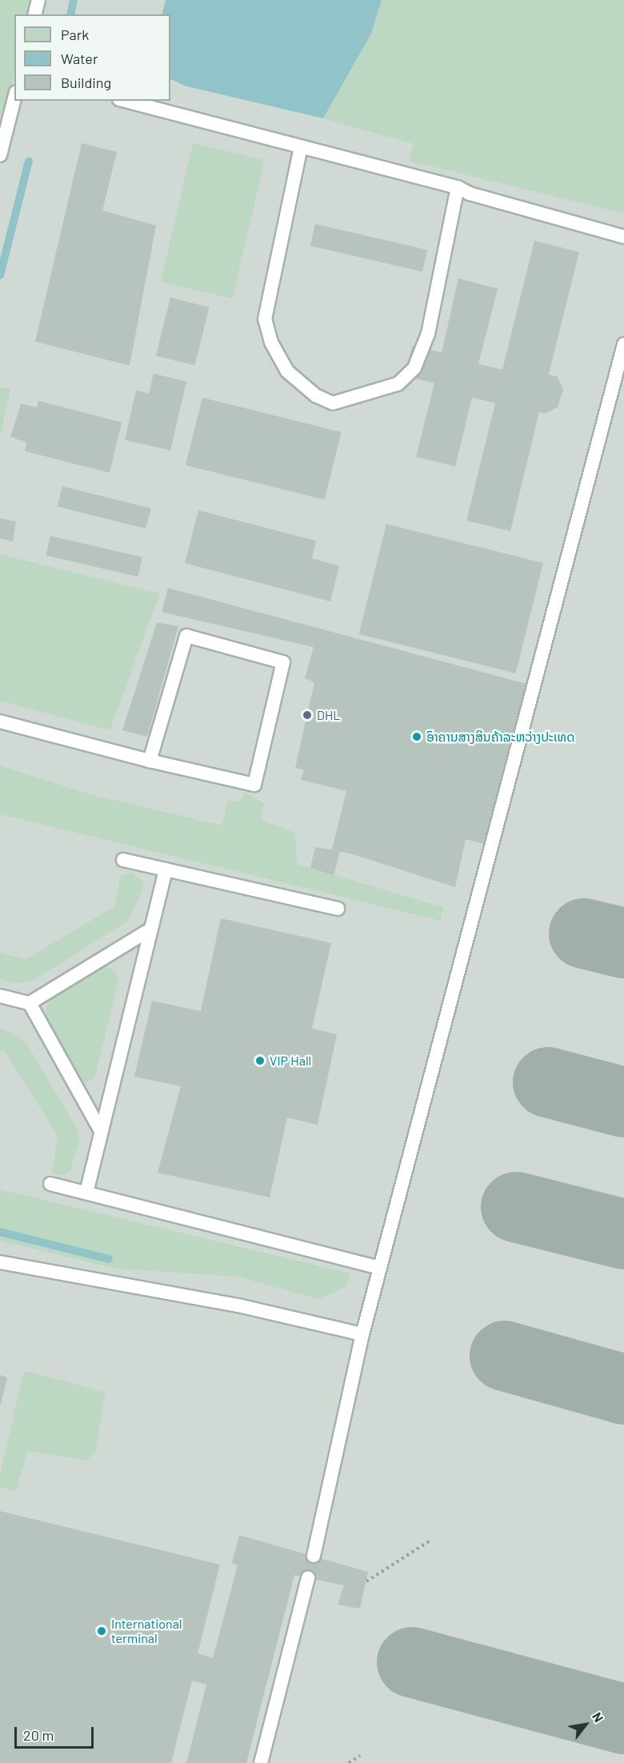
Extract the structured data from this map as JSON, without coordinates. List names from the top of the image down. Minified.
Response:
{"places":["DHL","ົອາຄານສາງສິນຄ້າລະຫວ່າງປະເທດ","VIP Hall","International terminal"],"legend":["Park","Water","Building"],"scale_bar":"20 m","north":"top right"}
